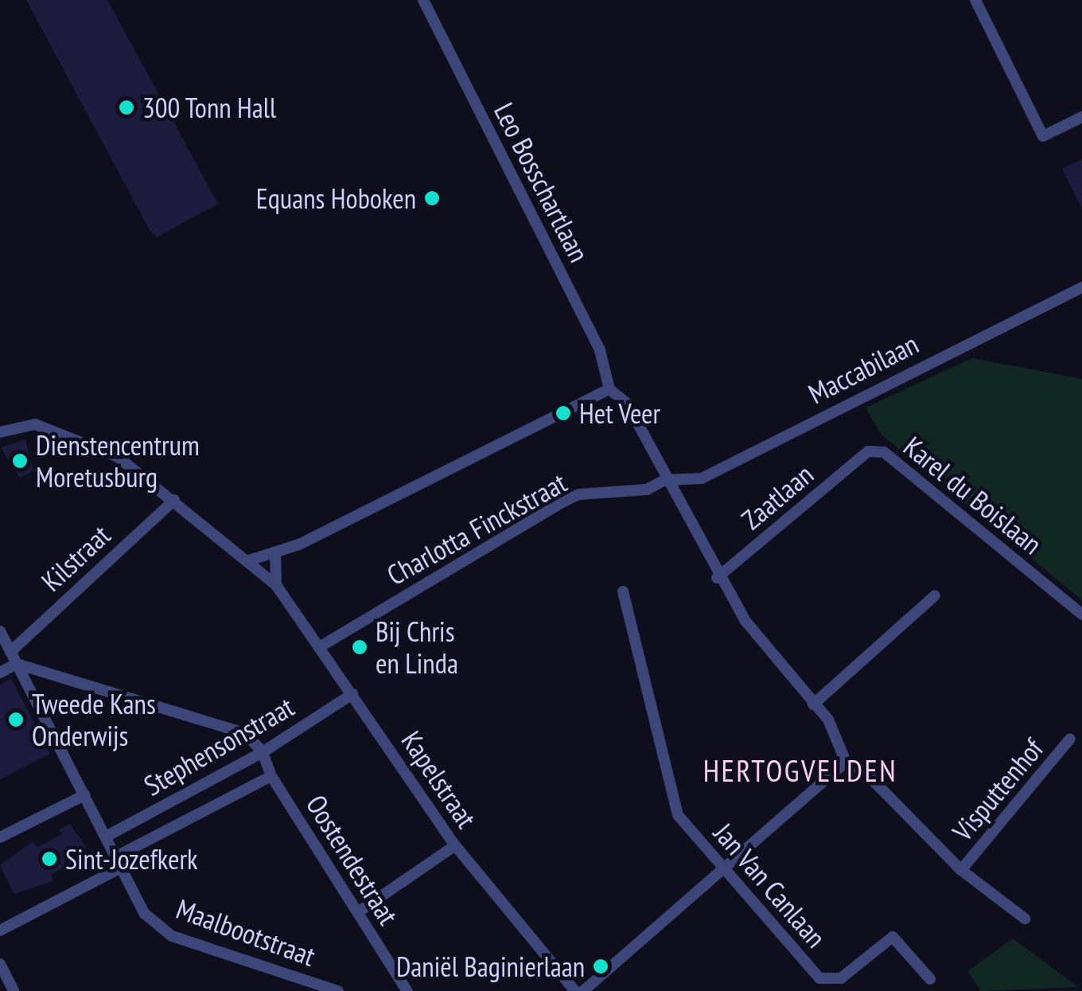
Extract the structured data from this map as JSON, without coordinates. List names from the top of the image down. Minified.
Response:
{"streets":{"street":["Leo Bosschartlaan","Maccabilaan","Karel du Boislaan","Zaatlaan","Charlotta Finckstraat","Kilstraat","Stephensonstraat","Kapelstraat","Visputtenhof","Oostendestraat","Jan Van Canlaan","Maalbootstraat"]},"crossings":[["Leo Bosschartlaan","Maccabilaan"],["Leo Bosschartlaan","Zaatlaan"],["Leo Bosschartlaan","Charlotta Finckstraat"],["Maccabilaan","Charlotta Finckstraat"],["Karel du Boislaan","Zaatlaan"],["Charlotta Finckstraat","Kapelstraat"],["Kilstraat","Kapelstraat"],["Kilstraat","Maalbootstraat"],["Stephensonstraat","Kapelstraat"],["Stephensonstraat","Oostendestraat"],["Stephensonstraat","Maalbootstraat"]],"districts":["HERTOGVELDEN"],"places":["300 Tonn Hall","Equans Hoboken","Het Veer","Dienstencentrum Moretusburg","Bij Chris en Linda","Tweede Kans Onderwijs","Sint-Jozefkerk","Daniël Baginierlaan"]}
